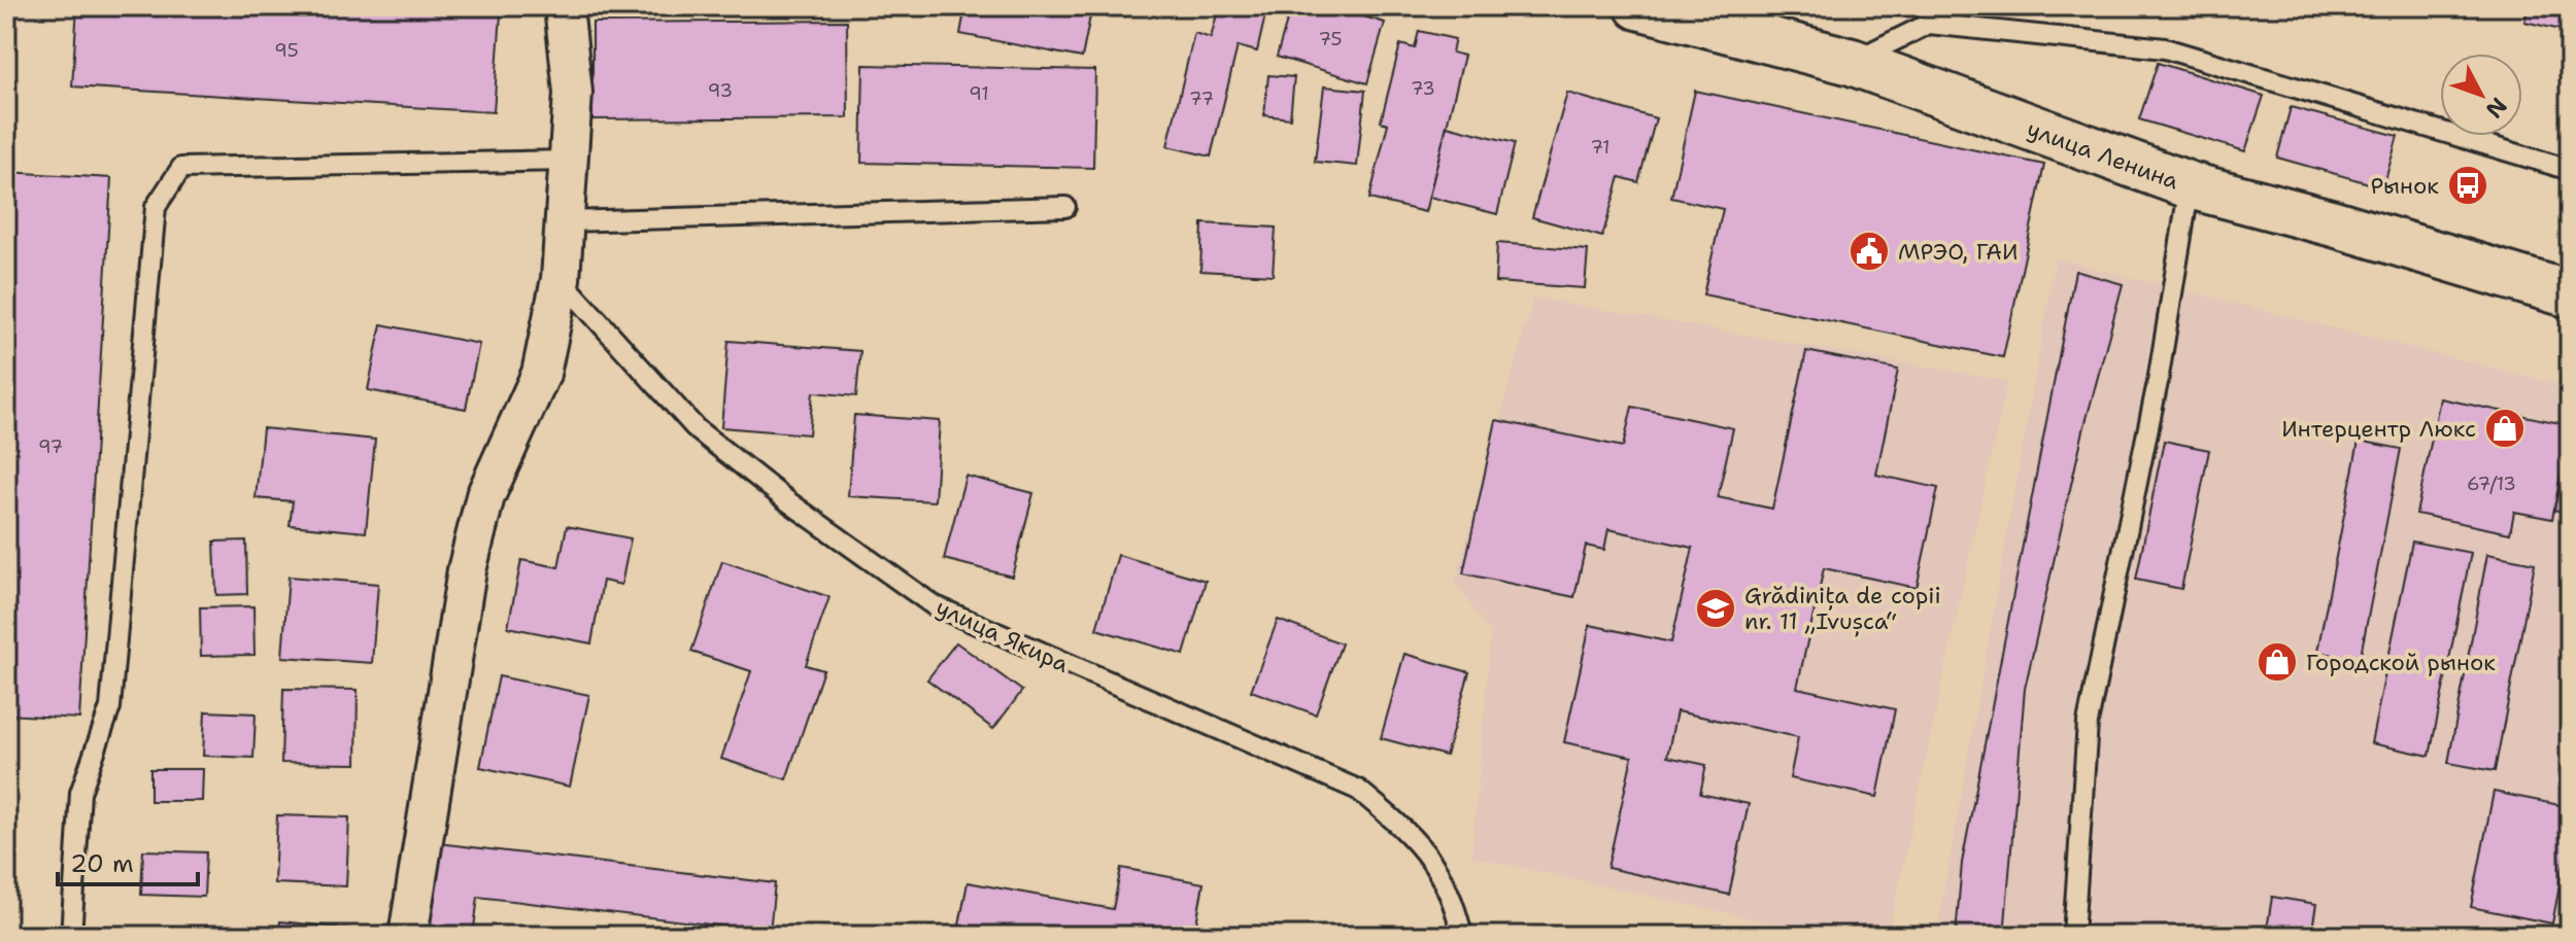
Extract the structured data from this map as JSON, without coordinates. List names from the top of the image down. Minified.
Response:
{"streets":{"street":["улица Ленина"],"lane":["улица Якира"]},"places":{"bus stop":["Рынок"],"public building":["МРЭО, ГАИ"],"shop":["Интерцентр Люкс","Городской рынок"],"school or university":["Grădinița de copii nr. 11 „Ivușca“"]},"house_numbers":["75","95","73","93","91","77","71","97","67/13"],"scale_bar":"20 m","north":"bottom right"}
